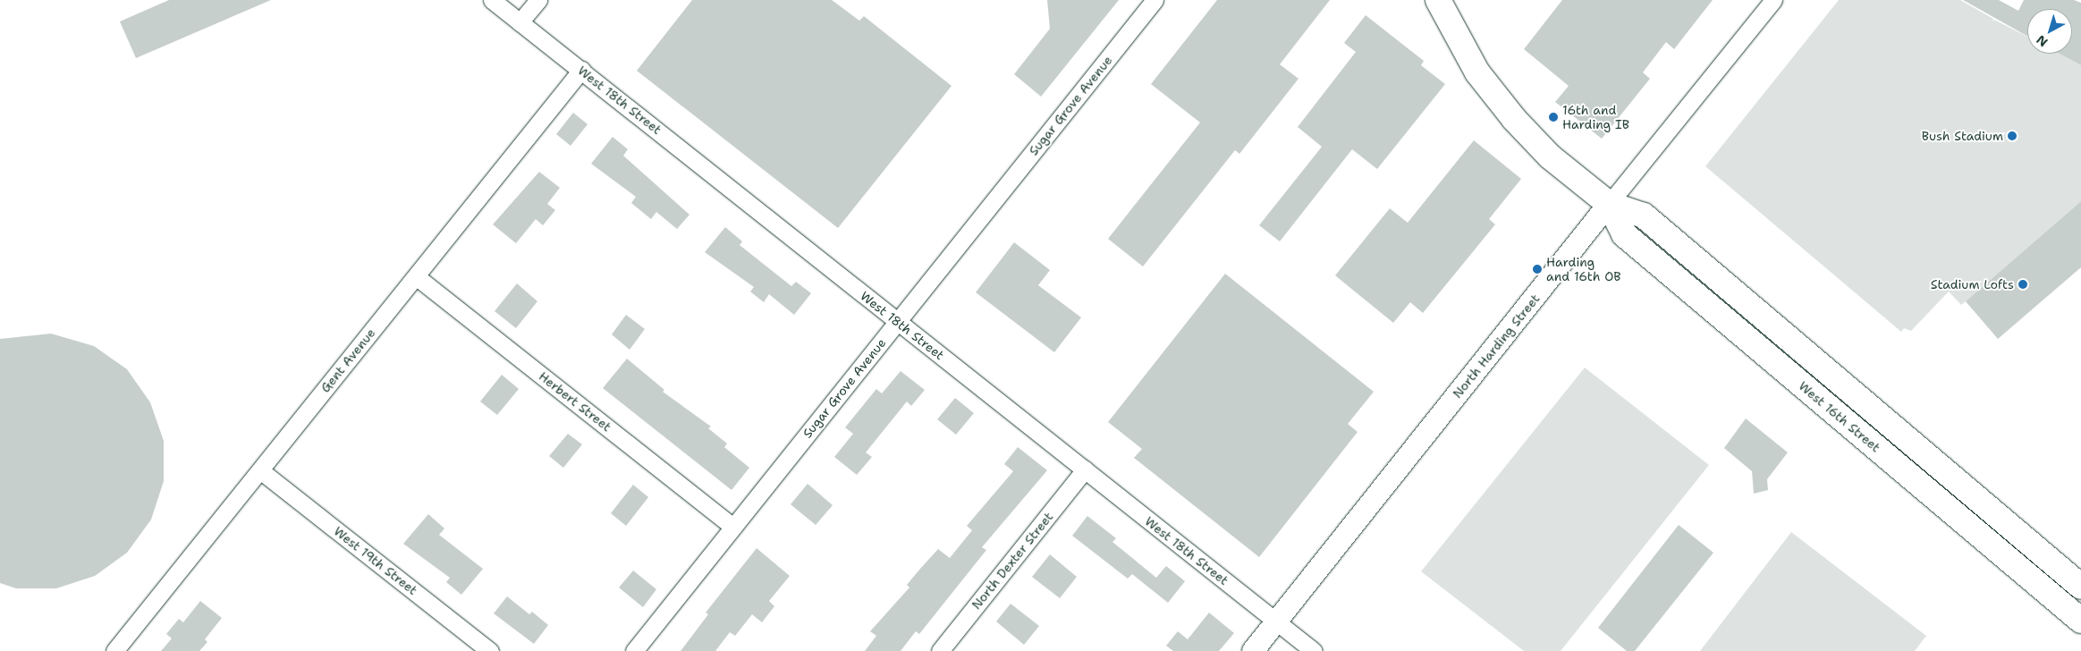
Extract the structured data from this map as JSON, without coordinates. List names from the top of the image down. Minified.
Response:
{"streets":{"main road":["West 16th Street"],"street":["West 18th Street","Sugar Grove Avenue","North Harding Street","Gent Avenue","Herbert Street","West 19th Street","North Dexter Street"]},"crossings":[["West 18th Street","Sugar Grove Avenue"],["West 18th Street","North Harding Street"],["West 18th Street","Gent Avenue"],["West 18th Street","North Dexter Street"],["Sugar Grove Avenue","Herbert Street"],["North Harding Street","West 16th Street"],["Gent Avenue","Herbert Street"],["Gent Avenue","West 19th Street"]],"places":["16th and Harding IB","Bush Stadium","Harding and 16th OB","Stadium Lofts"],"north":"bottom left"}
